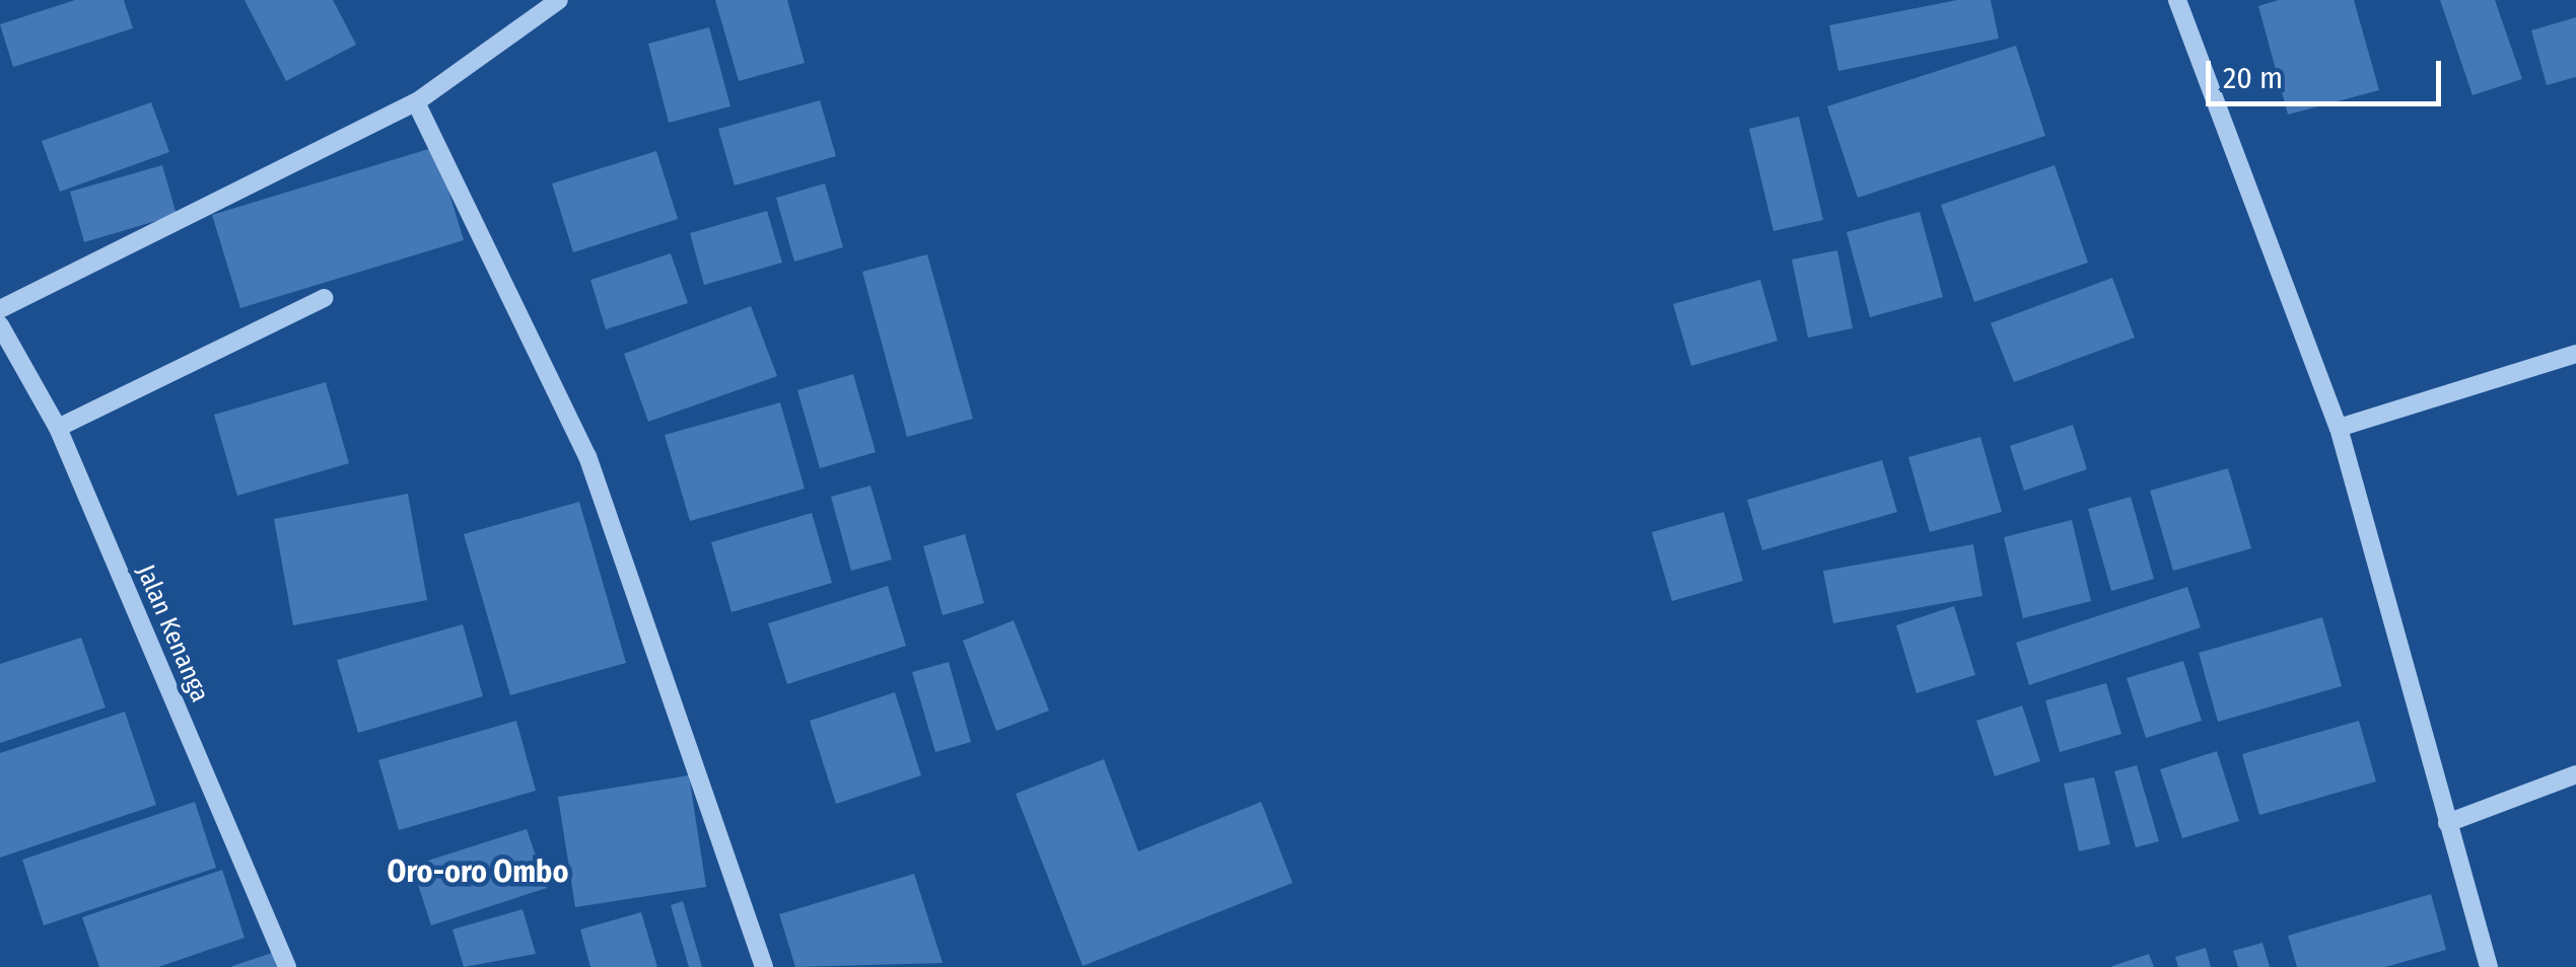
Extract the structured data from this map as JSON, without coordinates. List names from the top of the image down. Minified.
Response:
{"streets":{"street":["Jalan Kenanga"]},"districts":["Oro-oro Ombo"],"scale_bar":"20 m"}
